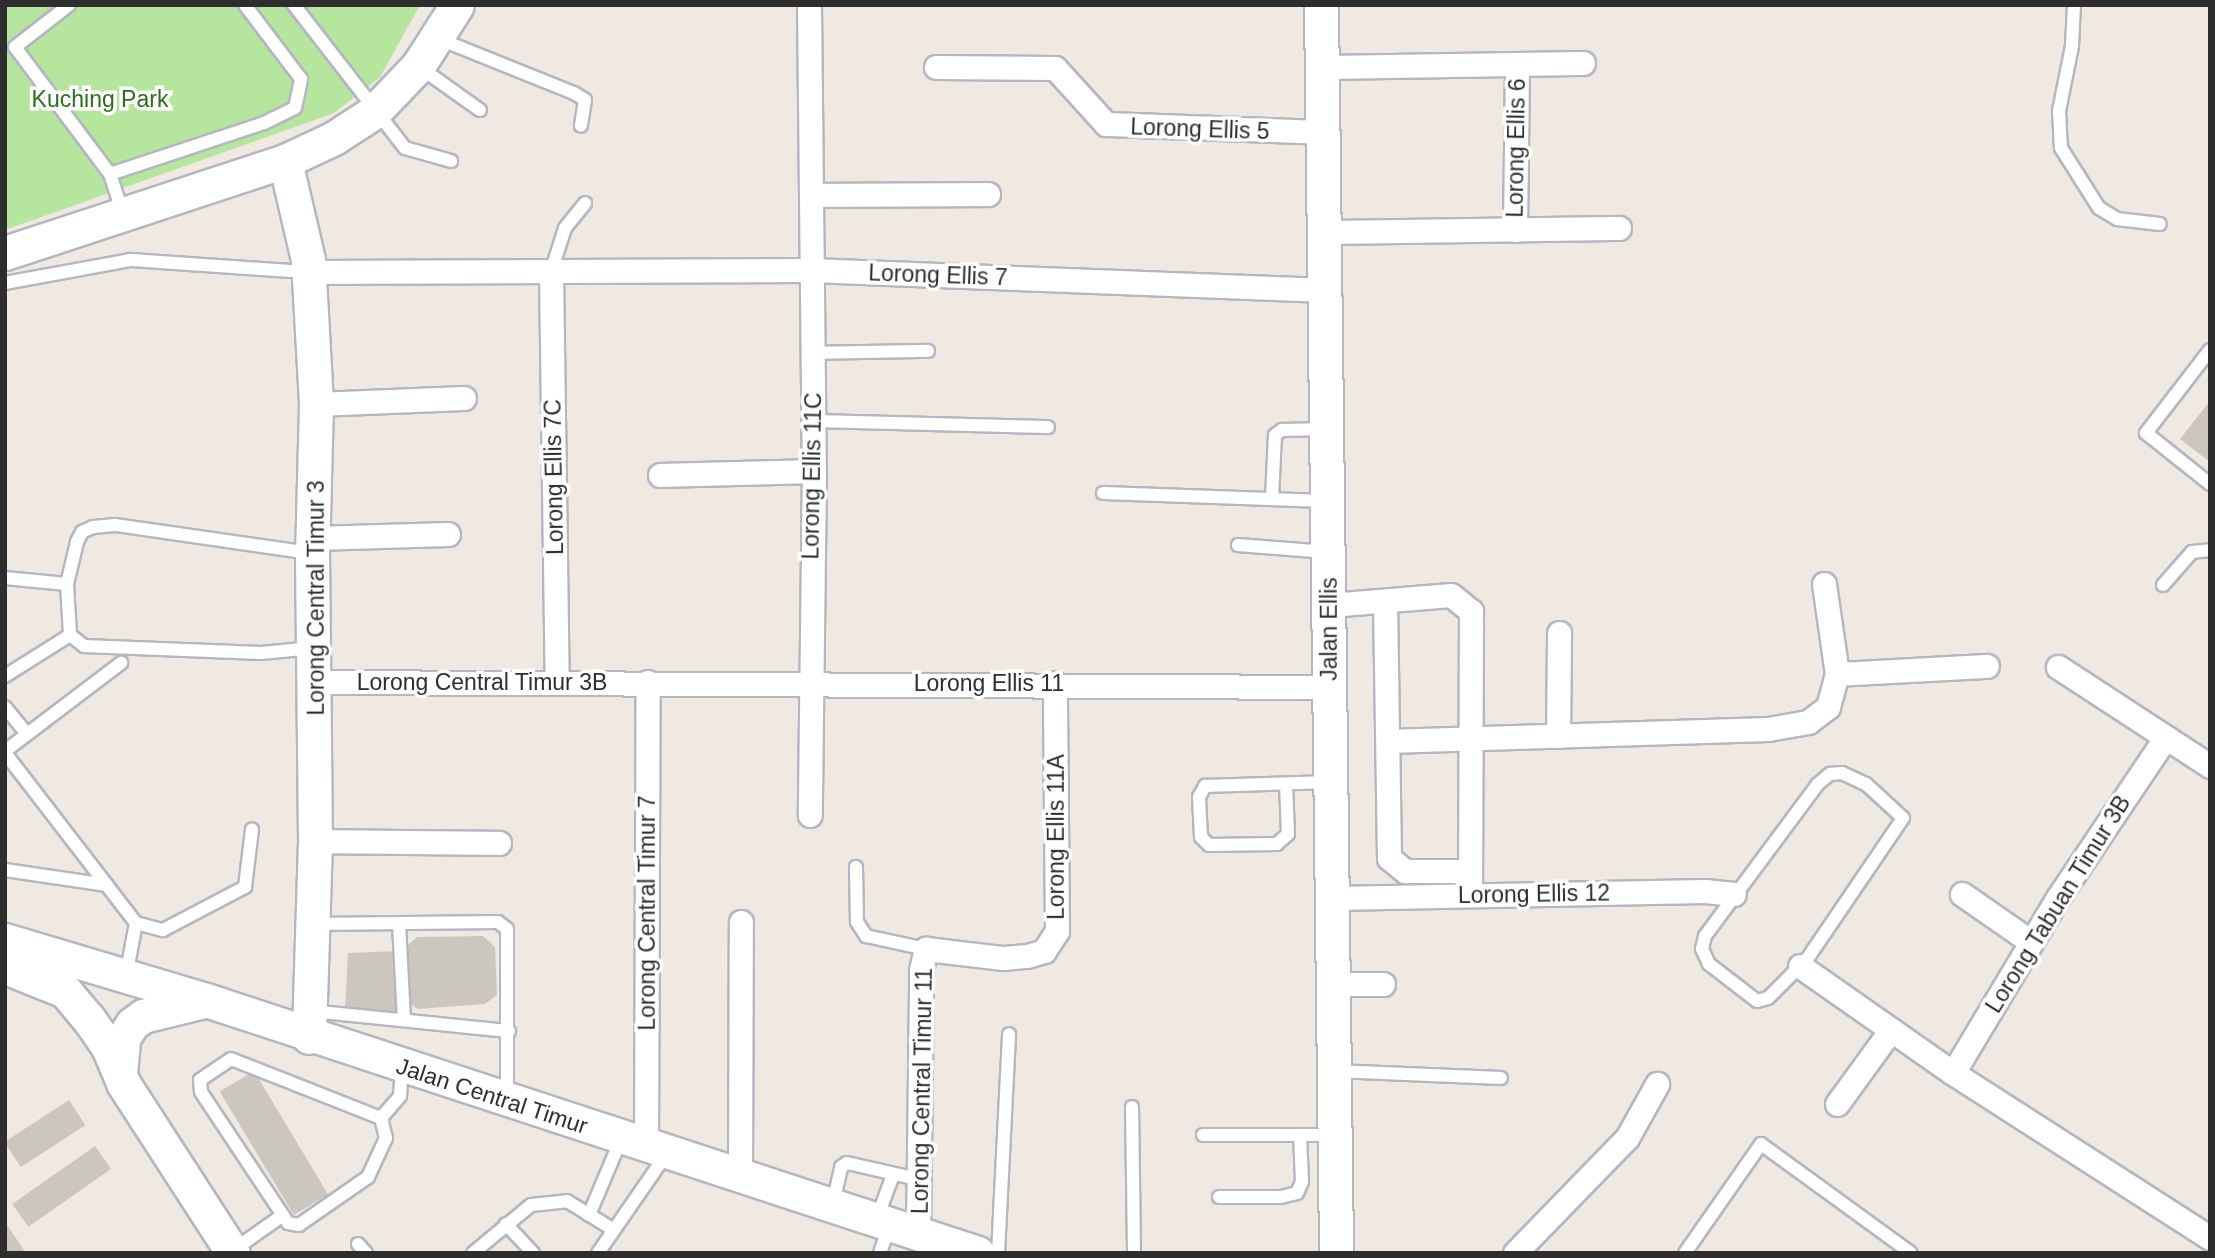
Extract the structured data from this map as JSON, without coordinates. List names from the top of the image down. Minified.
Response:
{"streets":{"main road":["Lorong Central Timur 3","Jalan Ellis","Jalan Central Timur"],"street":["Lorong Ellis 5","Lorong Ellis 6","Lorong Ellis 7","Lorong Ellis 11C","Lorong Ellis 7C","Lorong Central Timur 3B","Lorong Ellis 11","Lorong Ellis 11A","Lorong Ellis 12","Lorong Tabuan Timur 3B","Lorong Central Timur 7","Lorong Central Timur 11"]},"crossings":[["Lorong Ellis 5","Jalan Ellis"],["Lorong Ellis 7","Lorong Ellis 11C"],["Lorong Ellis 7","Lorong Ellis 7C"],["Lorong Ellis 7","Lorong Central Timur 3"],["Lorong Ellis 7","Jalan Ellis"],["Lorong Ellis 11C","Lorong Ellis 11"],["Lorong Ellis 7C","Lorong Central Timur 3B"],["Lorong Central Timur 3","Lorong Central Timur 3B"],["Lorong Central Timur 3","Jalan Central Timur"],["Jalan Ellis","Lorong Ellis 11"],["Jalan Ellis","Lorong Ellis 12"],["Lorong Central Timur 3B","Lorong Ellis 11"],["Lorong Central Timur 3B","Lorong Central Timur 7"],["Lorong Ellis 11","Lorong Ellis 11A"],["Lorong Ellis 11","Lorong Central Timur 7"],["Lorong Ellis 11A","Lorong Central Timur 11"],["Lorong Central Timur 7","Jalan Central Timur"],["Lorong Central Timur 11","Jalan Central Timur"]],"parks":["Kuching Park"]}
